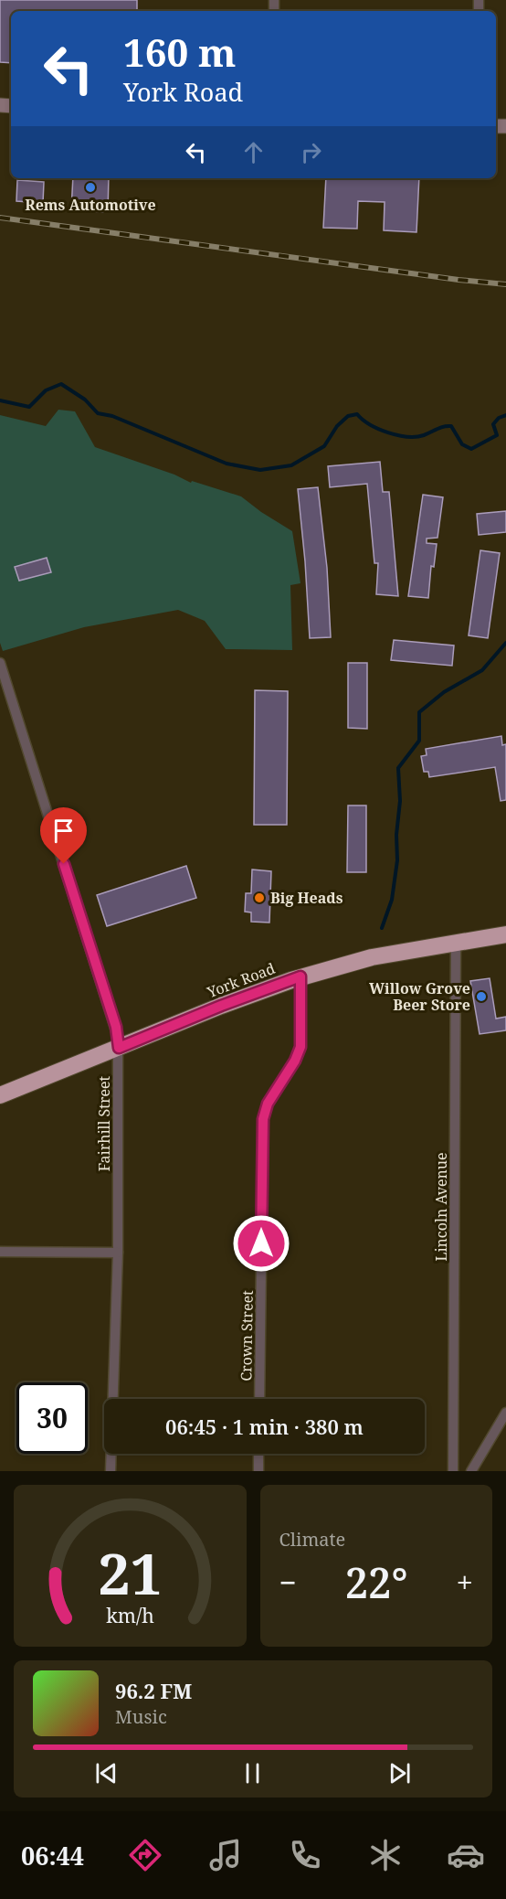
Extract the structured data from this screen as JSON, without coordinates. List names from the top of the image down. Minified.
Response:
{"streets":{"highway":["York Road"],"street":["Fairhill Street","Lincoln Avenue","Crown Street"]},"crossings":[["York Road","Fairhill Street"],["York Road","Lincoln Avenue"],["York Road","Crown Street"]],"places":["Rems Automotive","Big Heads","Willow Grove Beer Store"],"page":{"turn":["160 m","York Road"],"limit":"30","trip":"06:45 · 1 min · 380 m","tile":"Climate","heat":["−","22°","+"],"song":["96.2 FM","Music"],"tabs":"06:44","gauge":["21","km/h"]}}
